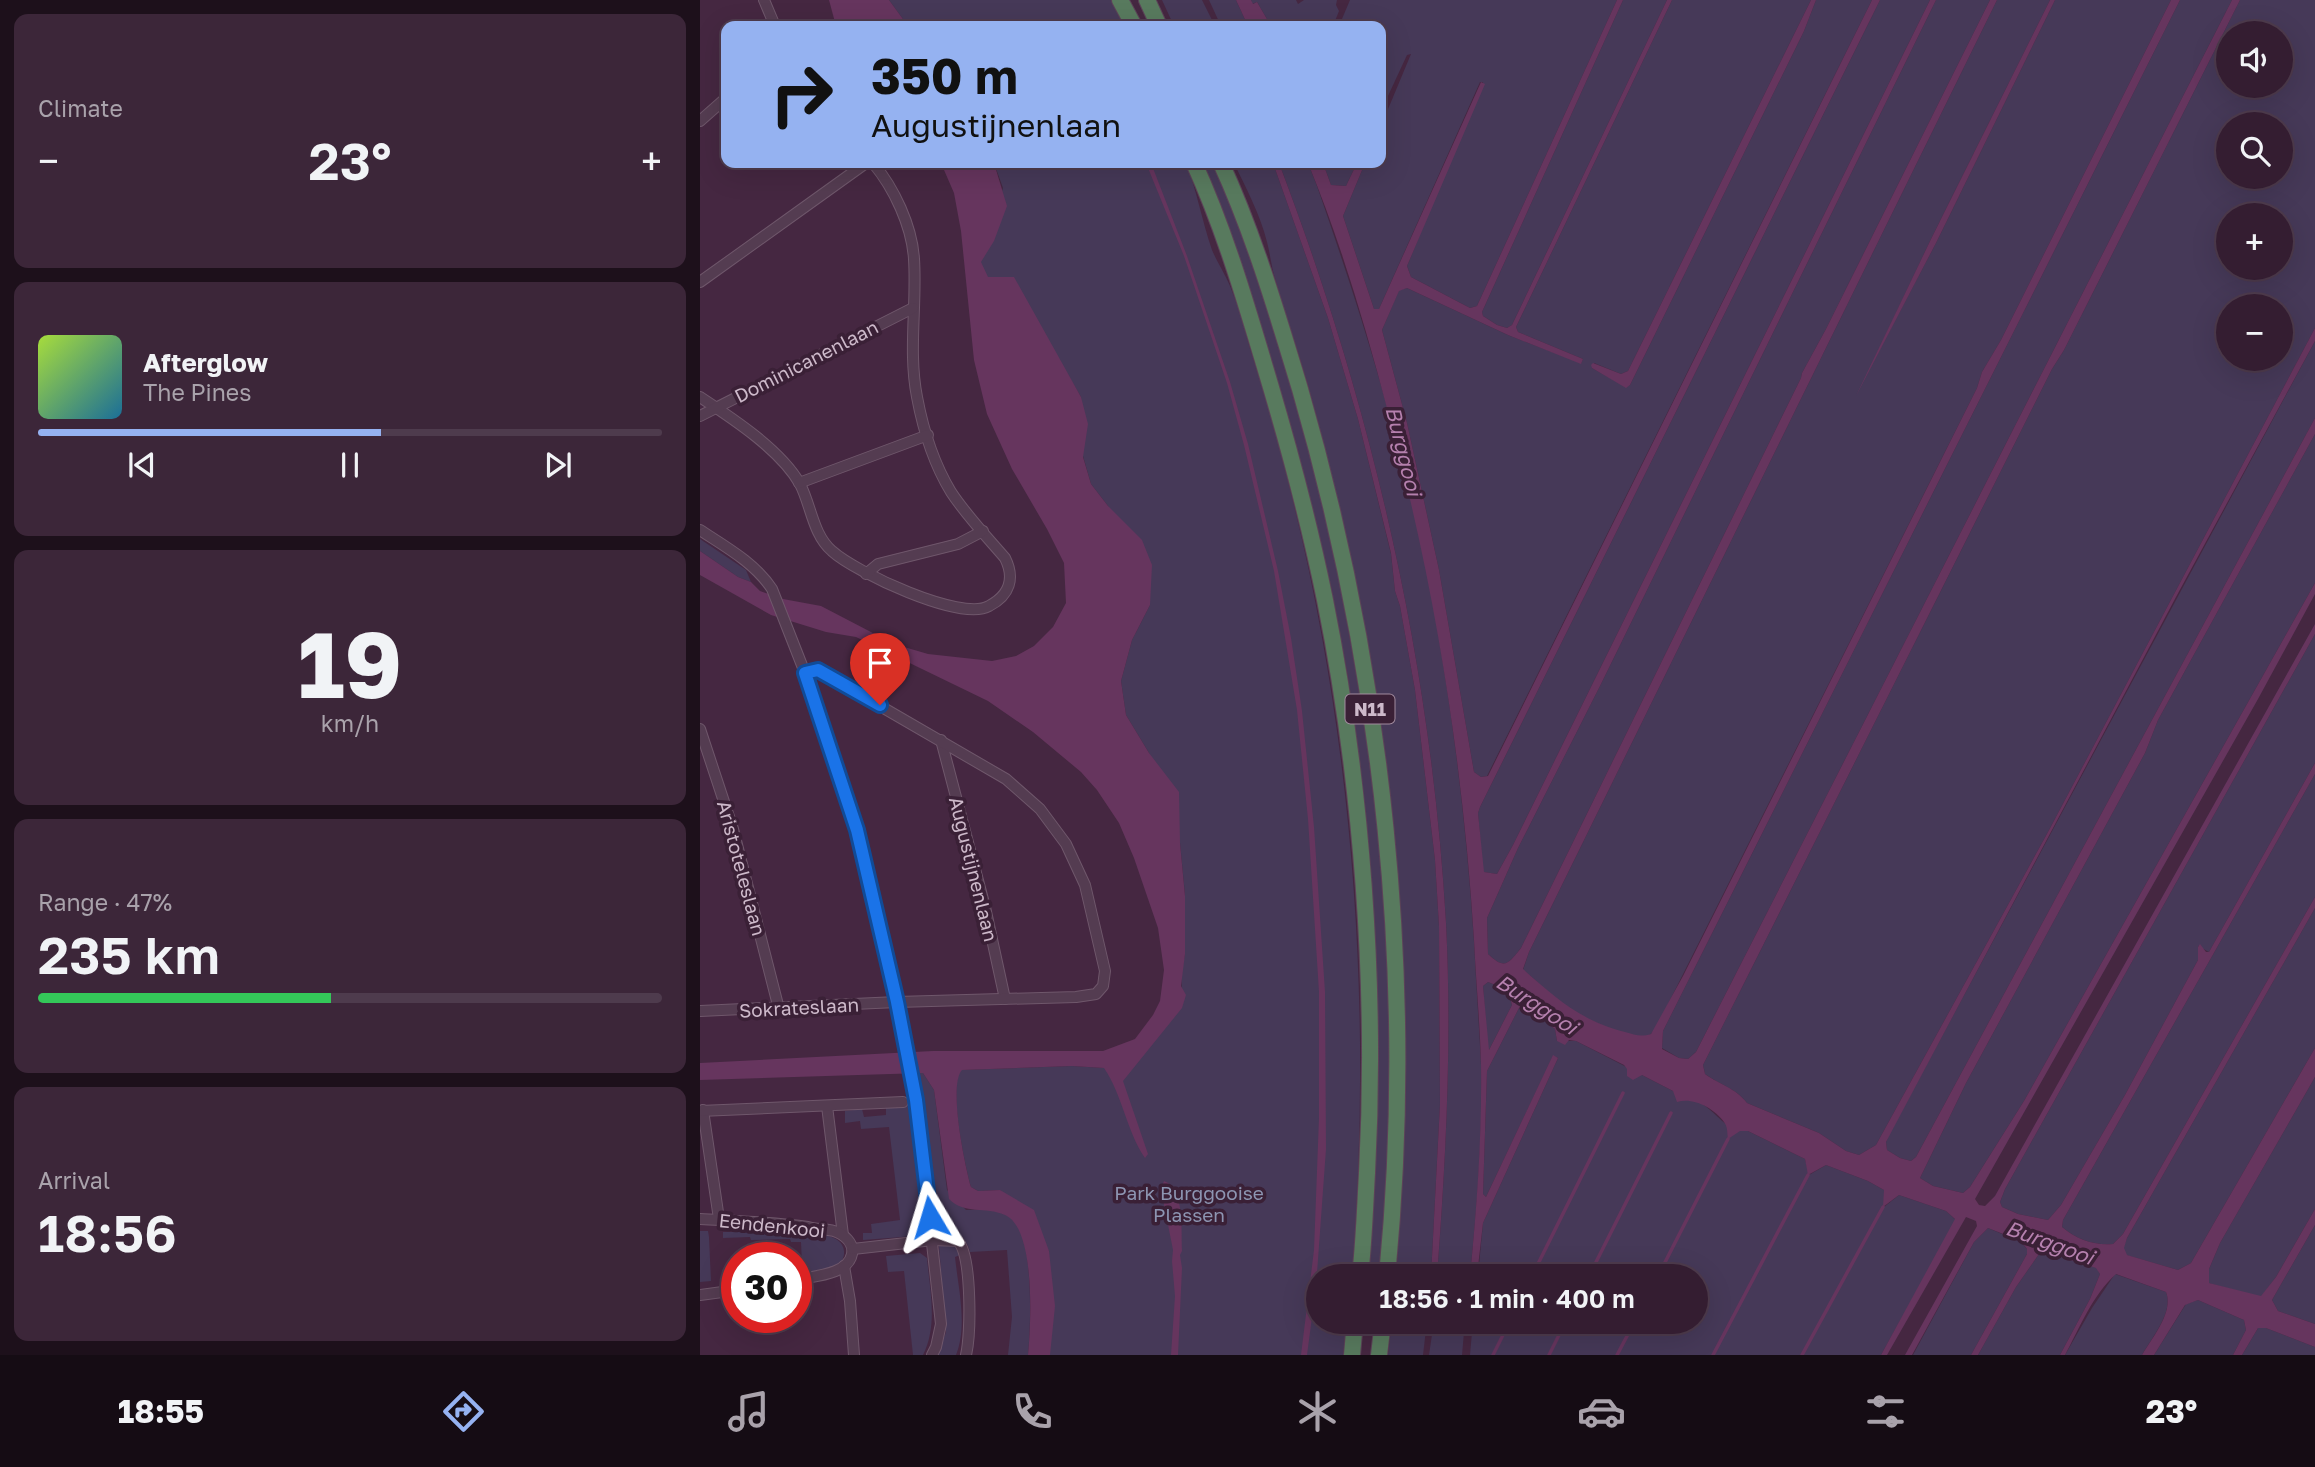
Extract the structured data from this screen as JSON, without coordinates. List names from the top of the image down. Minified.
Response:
{"streets":{"highway":["N11"],"street":["Dominicanenlaan","Aristoteleslaan","Augustijnenlaan","Sokrateslaan","Eendenkooi"]},"crossings":[["Aristoteleslaan","Sokrateslaan"]],"water":["Burggooi"],"parks":["Park Burggooise Plassen"],"page":{"tile":["Climate",["19","km/h"],["Range · 47%","235 km"],["Arrival","18:56"]],"map_buttons":["+","−"],"turn":["350 m","Augustijnenlaan"],"heat":["−","23°","+"],"song":["Afterglow","The Pines"],"limit":"30","trip":"18:56 · 1 min · 400 m","tabs":["18:55","23°"]}}
